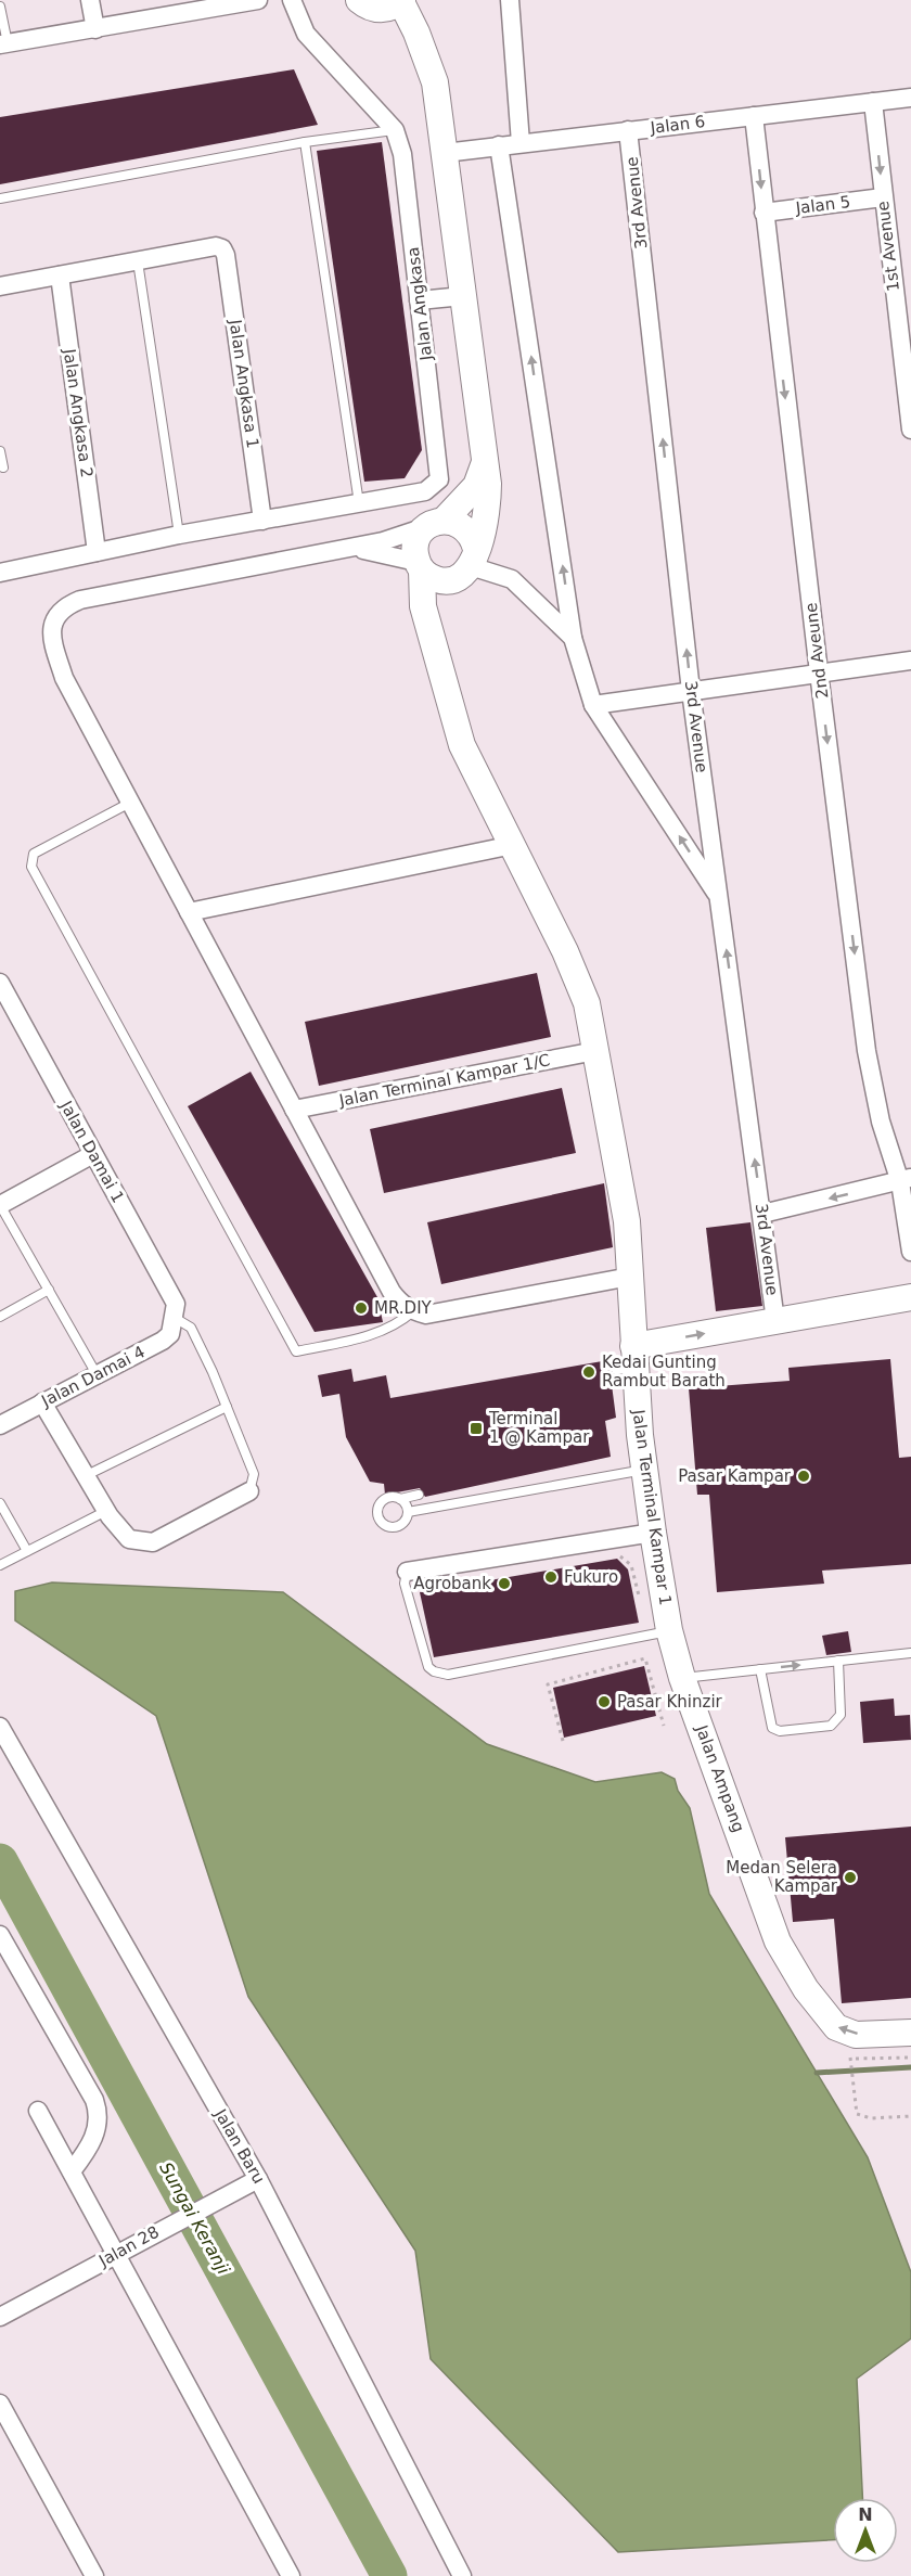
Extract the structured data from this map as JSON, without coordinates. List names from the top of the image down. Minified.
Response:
{"streets":{"street":["Jalan 6","3rd Avenue","Jalan 5","1st Avenue","Jalan Angkasa","Jalan Angkasa 1","Jalan Angkasa 2","2nd Aveune","Jalan Terminal Kampar 1/C","Jalan Damai 1","Jalan Damai 4","Jalan Terminal Kampar 1","Jalan Ampang","Jalan Baru","Jalan 28"]},"crossings":[["Jalan 6","3rd Avenue"],["Jalan 6","1st Avenue"],["Jalan 6","2nd Aveune"],["Jalan 5","1st Avenue"],["Jalan 5","2nd Aveune"],["Jalan Terminal Kampar 1/C","Jalan Terminal Kampar 1"],["Jalan Damai 1","Jalan Damai 4"],["Jalan Terminal Kampar 1","Jalan Ampang"],["Jalan Baru","Jalan 28"]],"one_way":["2nd Aveune","Jalan Ampang"],"water":["Sungai Keranji"],"places":{"other":["MR.DIY","Kedai Gunting Rambut Barath","Pasar Kampar","Fukuro","Agrobank","Pasar Khinzir","Medan Selera Kampar"],"transit":["Terminal 1 @ Kampar"]},"north":"top"}
